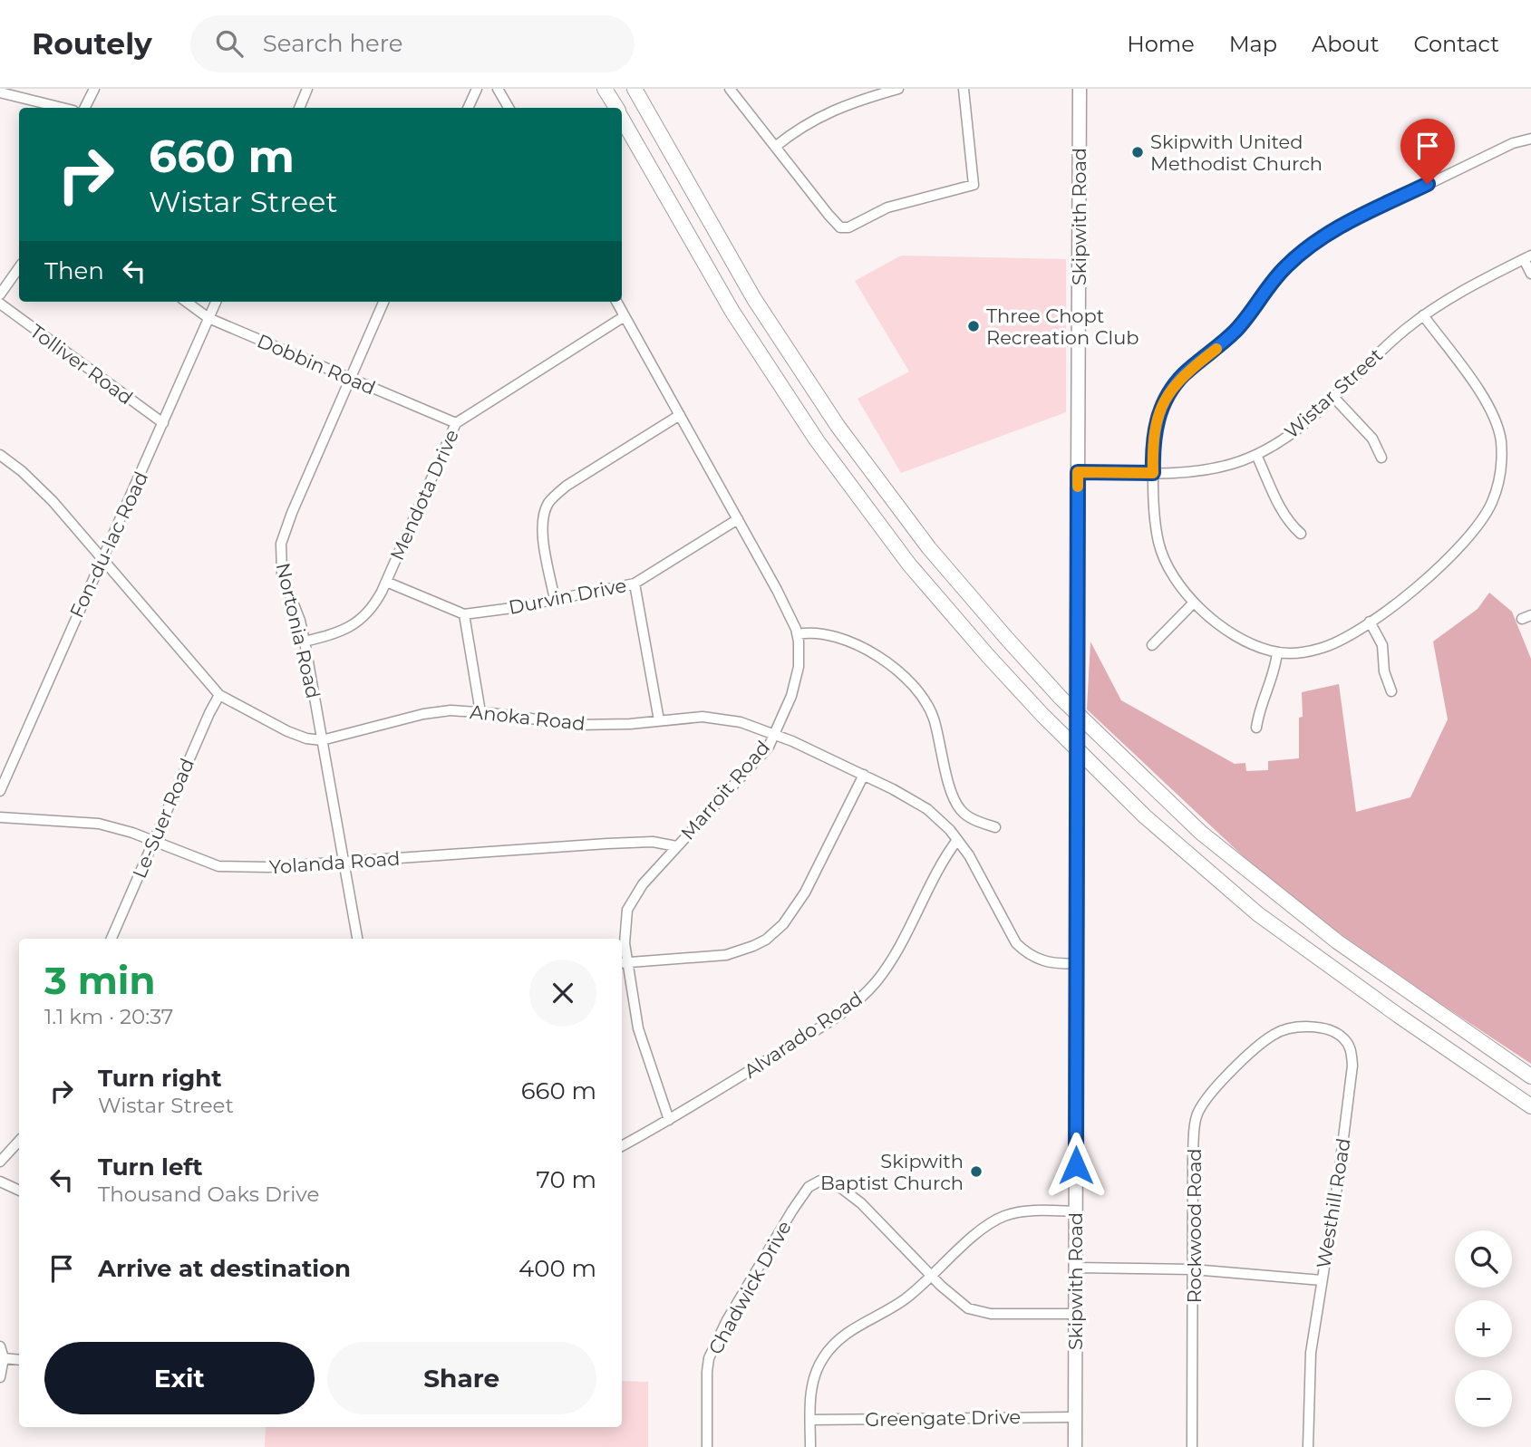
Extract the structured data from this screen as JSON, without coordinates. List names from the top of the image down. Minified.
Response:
{"streets":{"main road":["Skipwith Road"],"street":["Tolliver Road","Dobbin Road","Wistar Street","Mendota Drive","Fon-du-lac Road","Durvin Drive","Nortonia Road","Anoka Road","Marroit Road","Le-Suer Road","Yolanda Road","Alvarado Road","Westhill Road","Rockwood Road","Chadwick Drive","Greengate Drive"]},"crossings":[["Skipwith Road","Wistar Street"],["Skipwith Road","Anoka Road"],["Skipwith Road","Greengate Drive"],["Tolliver Road","Fon-du-lac Road"],["Dobbin Road","Mendota Drive"],["Dobbin Road","Fon-du-lac Road"],["Dobbin Road","Nortonia Road"],["Mendota Drive","Nortonia Road"],["Mendota Drive","Marroit Road"],["Fon-du-lac Road","Anoka Road"],["Durvin Drive","Marroit Road"],["Nortonia Road","Anoka Road"],["Nortonia Road","Yolanda Road"],["Anoka Road","Marroit Road"],["Anoka Road","Le-Suer Road"],["Anoka Road","Alvarado Road"],["Marroit Road","Yolanda Road"],["Marroit Road","Alvarado Road"],["Le-Suer Road","Yolanda Road"],["Westhill Road","Rockwood Road"]],"places":["Skipwith United Methodist Church","Three Chopt Recreation Club","Skipwith Baptist Church"],"page":{"header":"Routely","search":"Search here","nav":["Home","Map","About","Contact"],"turn":["660 m","Wistar Street"],"then":"Then","heading":["3 min","1.1 km · 20:37"],"list":[{"name":"Turn right","note":"Wistar Street","value":"660 m"},{"name":"Turn left","note":"Thousand Oaks Drive","value":"70 m"},{"name":"Arrive at destination","value":"400 m"}],"map_buttons":["+","−"],"buttons":["Exit","Share"]}}
